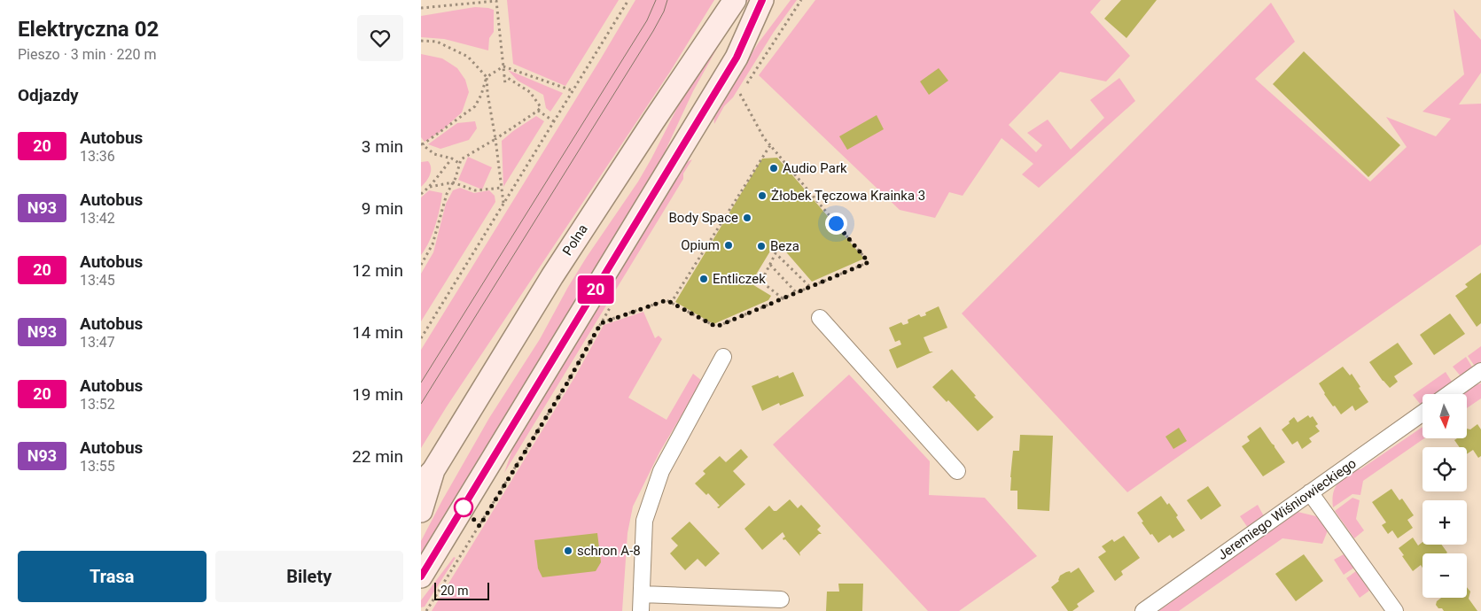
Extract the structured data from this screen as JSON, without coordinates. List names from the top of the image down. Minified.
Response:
{"streets":{"street":["Polna","Jeremiego Wiśniowieckiego"]},"places":["Audio Park","Żłobek Tęczowa Krainka 3","Body Space","Opium","Beza","Entliczek","schron A-8"],"lines":["bus line 20"],"scale_bar":"20 m","north":"bottom","page":{"heading":[["Elektryczna 02","Pieszo · 3 min · 220 m"],"Odjazdy"],"on_map":"20","list":[{"mark":"20","name":"Autobus","note":"13:36","value":"3 min"},{"mark":"N93","name":"Autobus","note":"13:42","value":"9 min"},{"mark":"20","name":"Autobus","note":"13:45","value":"12 min"},{"mark":"N93","name":"Autobus","note":"13:47","value":"14 min"},{"mark":"20","name":"Autobus","note":"13:52","value":"19 min"},{"mark":"N93","name":"Autobus","note":"13:55","value":"22 min"}],"map_buttons":["+","−"],"buttons":["Trasa","Bilety"],"scale":"20 m"}}
